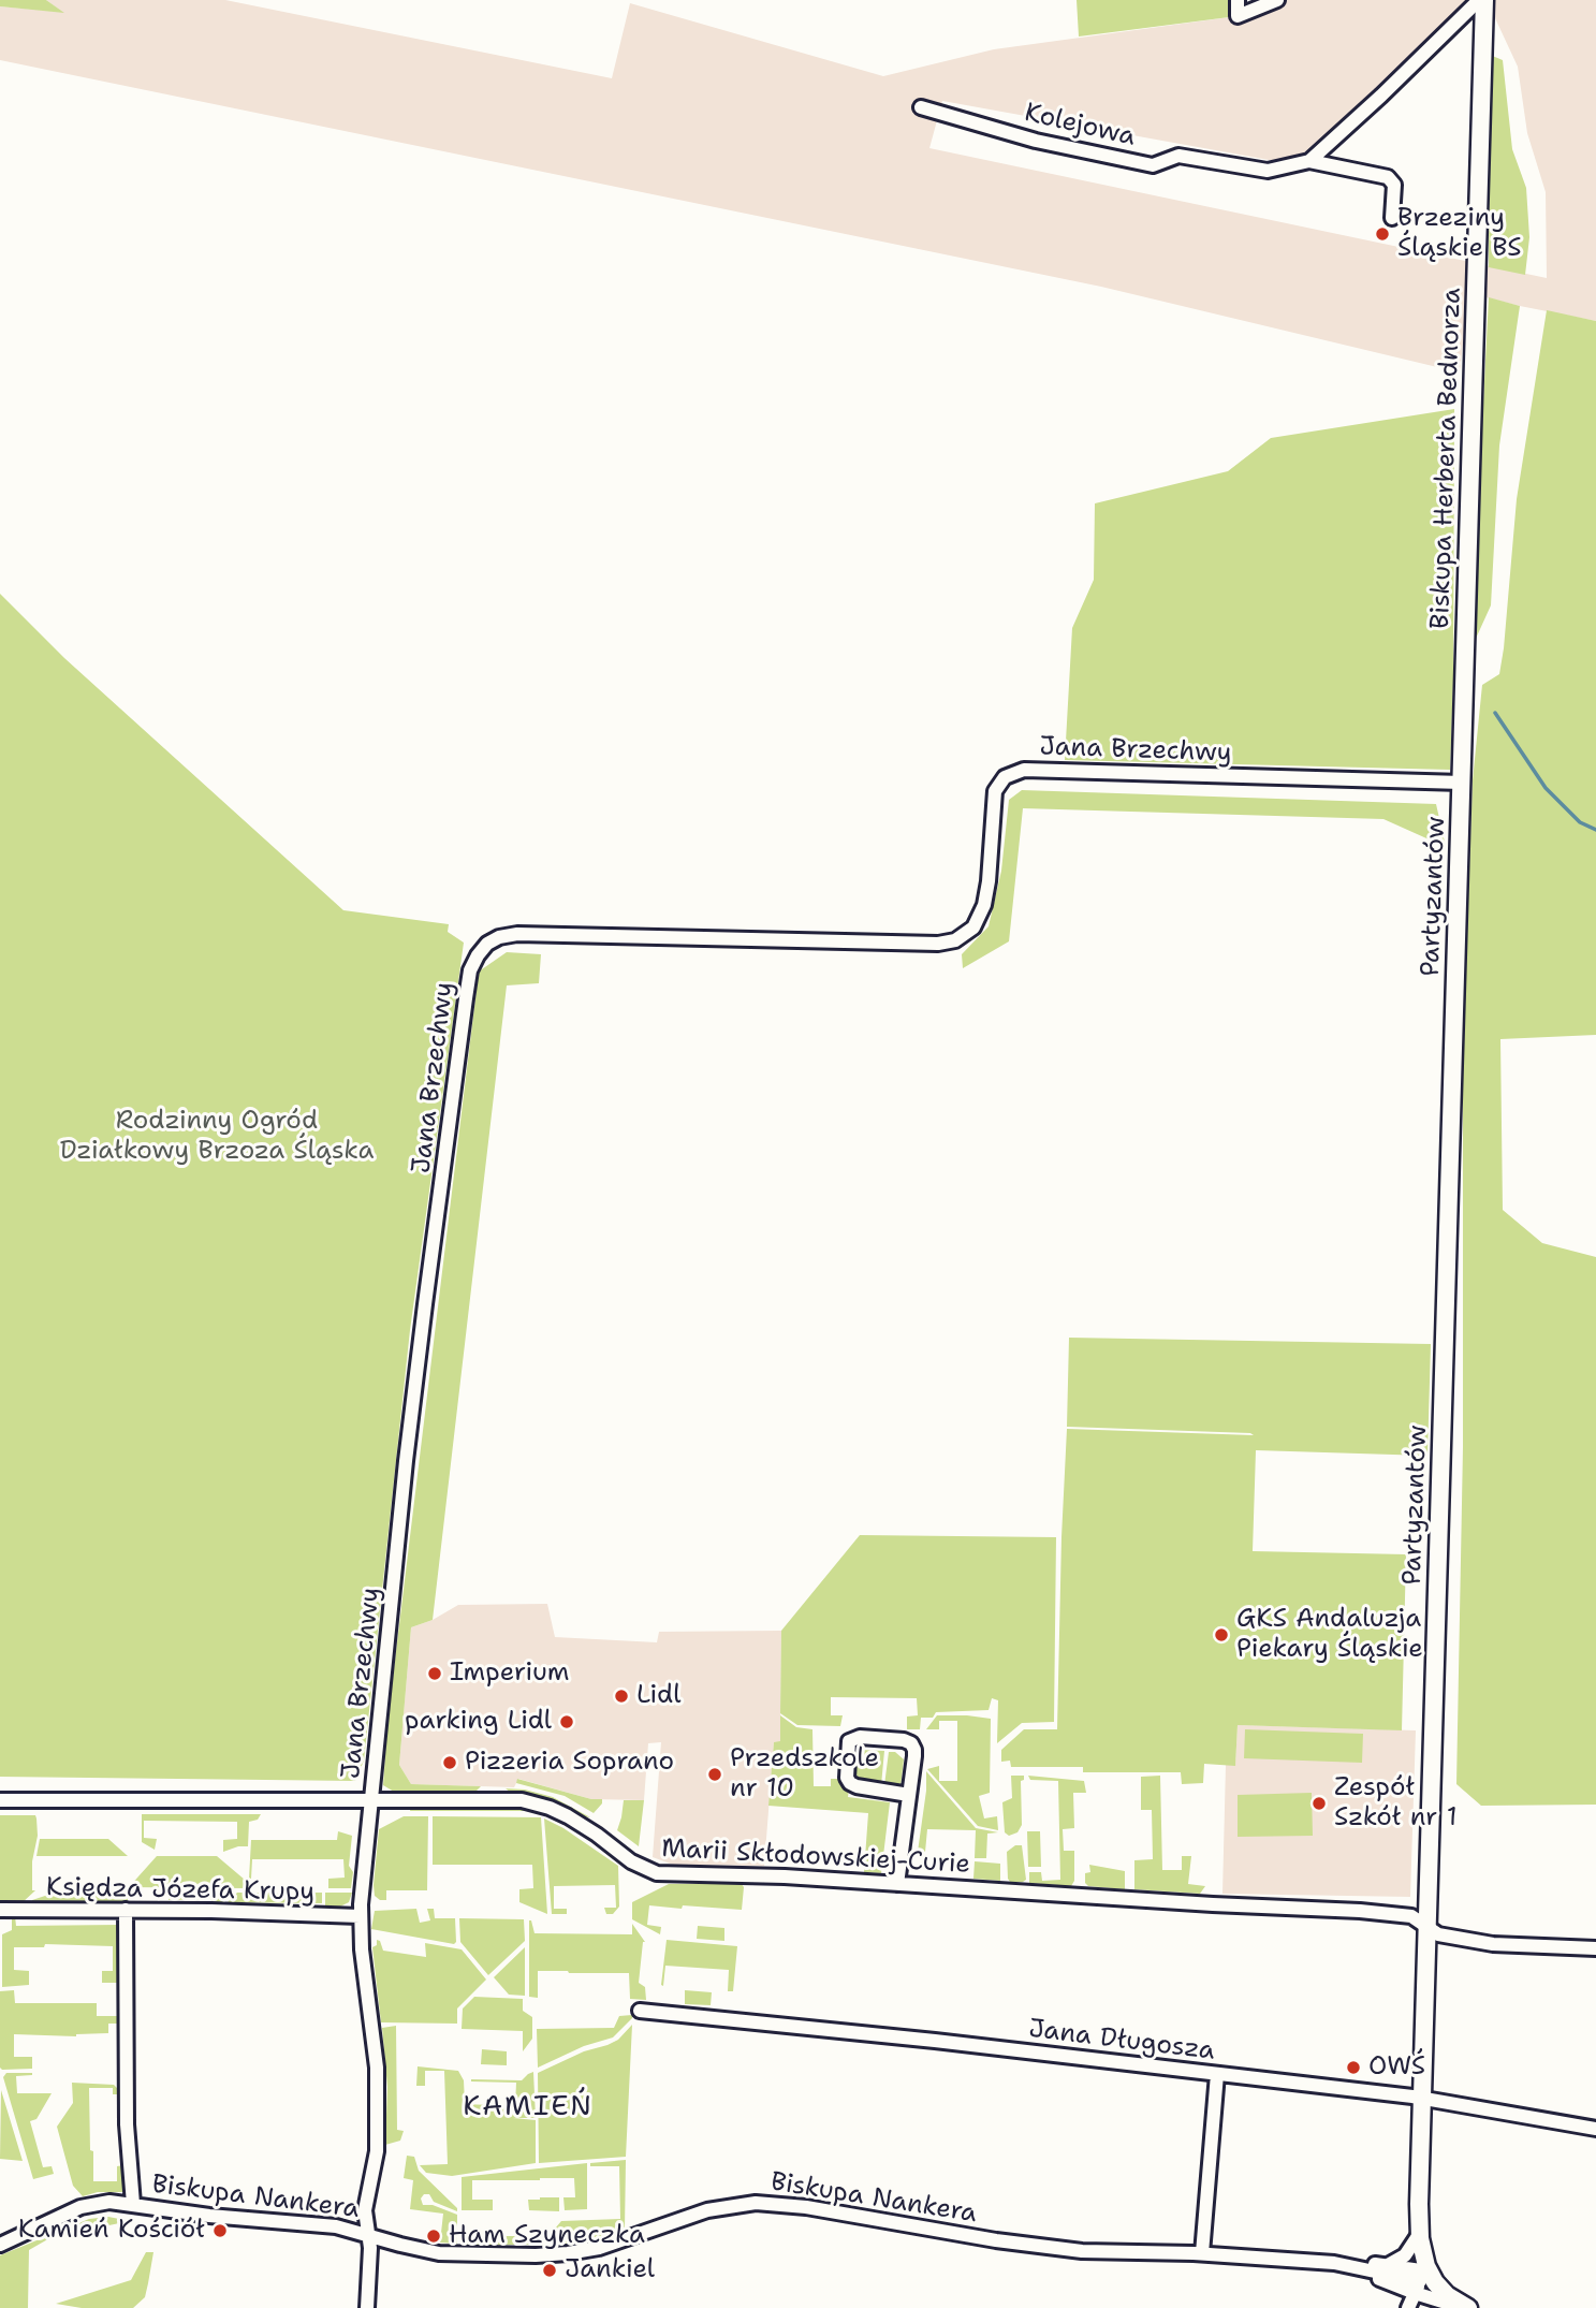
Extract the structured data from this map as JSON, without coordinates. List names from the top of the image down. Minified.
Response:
{"streets":{"street":["Kolejowa","Biskupa Herberta Bednorza","Jana Brzechwy","Partyzantów","Marii Skłodowskiej-Curie","Księdza Józefa Krupy","Jana Długosza","Biskupa Nankera"]},"crossings":[["Biskupa Herberta Bednorza","Jana Brzechwy"],["Biskupa Herberta Bednorza","Partyzantów"],["Jana Brzechwy","Partyzantów"],["Jana Brzechwy","Marii Skłodowskiej-Curie"],["Jana Brzechwy","Księdza Józefa Krupy"],["Jana Brzechwy","Biskupa Nankera"],["Partyzantów","Marii Skłodowskiej-Curie"],["Partyzantów","Jana Długosza"],["Partyzantów","Biskupa Nankera"],["Księdza Józefa Krupy","Biskupa Nankera"]],"districts":["KAMIEŃ"],"parks":["Rodzinny Ogród Działkowy Brzoza Śląska"],"places":["Brzeziny Śląskie BS","GKS Andaluzja Piekary Śląskie","Imperium","Lidl","parking Lidl","Pizzeria Soprano","Przedszkole nr 10","Zespół Szkół nr 1","OWŚ","Kamień Kościół","Ham Szyneczka","Jankiel"]}
